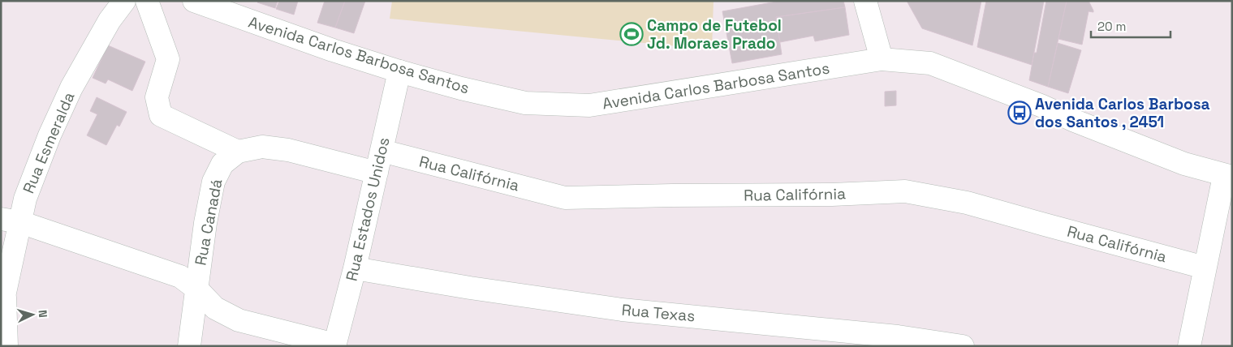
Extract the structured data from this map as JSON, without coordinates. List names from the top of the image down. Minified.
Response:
{"streets":{"street":["Avenida Carlos Barbosa Santos","Rua Esmeralda","Rua Califórnia","Rua Estados Unidos","Rua Canadá","Rua Texas"]},"crossings":[["Avenida Carlos Barbosa Santos","Rua Estados Unidos"],["Rua Califórnia","Rua Estados Unidos"],["Rua Estados Unidos","Rua Canadá"],["Rua Estados Unidos","Rua Texas"]],"places":{"sports":["Campo de Futebol Jd. Moraes Prado"],"bus stop":["Avenida Carlos Barbosa dos Santos , 2451"]},"scale_bar":"20 m","north":"right"}
